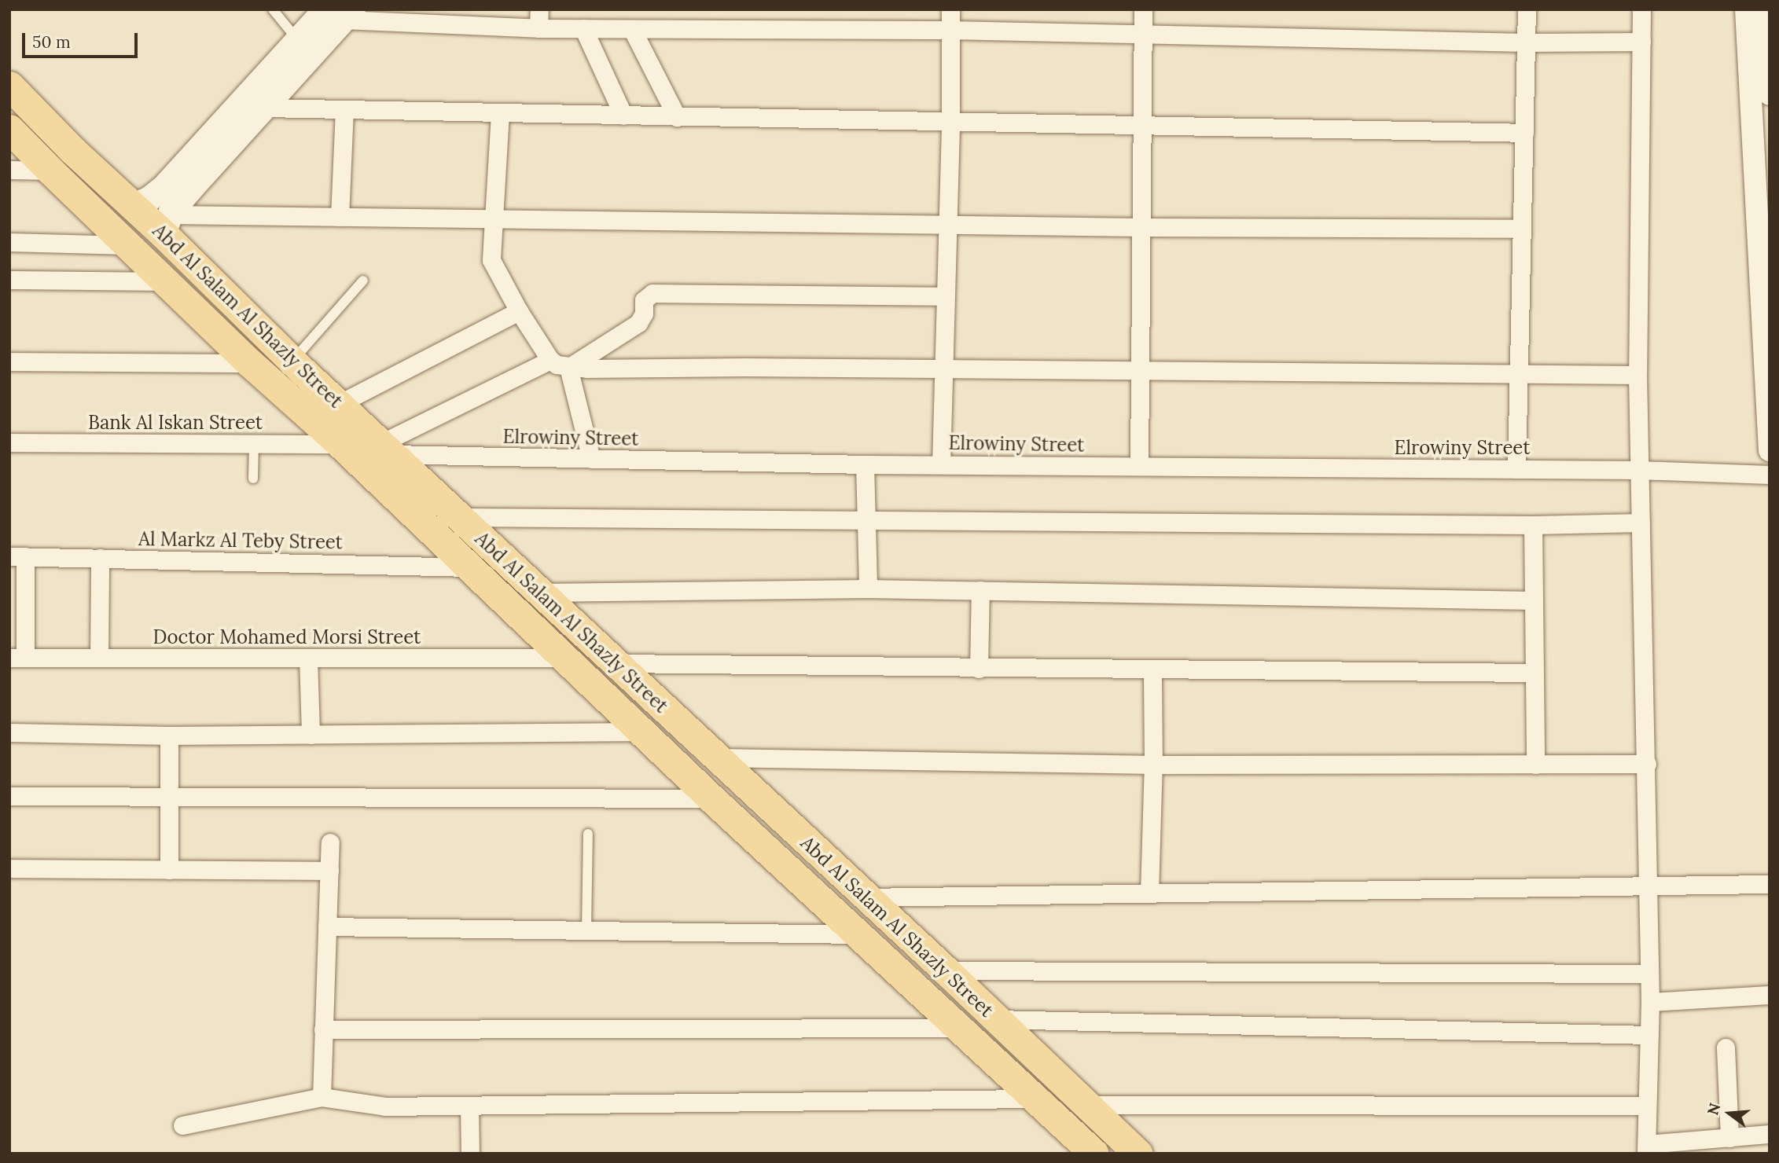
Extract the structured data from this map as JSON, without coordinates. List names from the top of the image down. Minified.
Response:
{"streets":{"main road":["Abd Al Salam Al Shazly Street"],"street":["Bank Al Iskan Street","Elrowiny Street","Al Markz Al Teby Street","Doctor Mohamed Morsi Street"]},"crossings":[["Abd Al Salam Al Shazly Street","Bank Al Iskan Street"],["Abd Al Salam Al Shazly Street","Elrowiny Street"],["Abd Al Salam Al Shazly Street","Al Markz Al Teby Street"],["Abd Al Salam Al Shazly Street","Doctor Mohamed Morsi Street"]],"scale_bar":"50 m","north":"left"}
